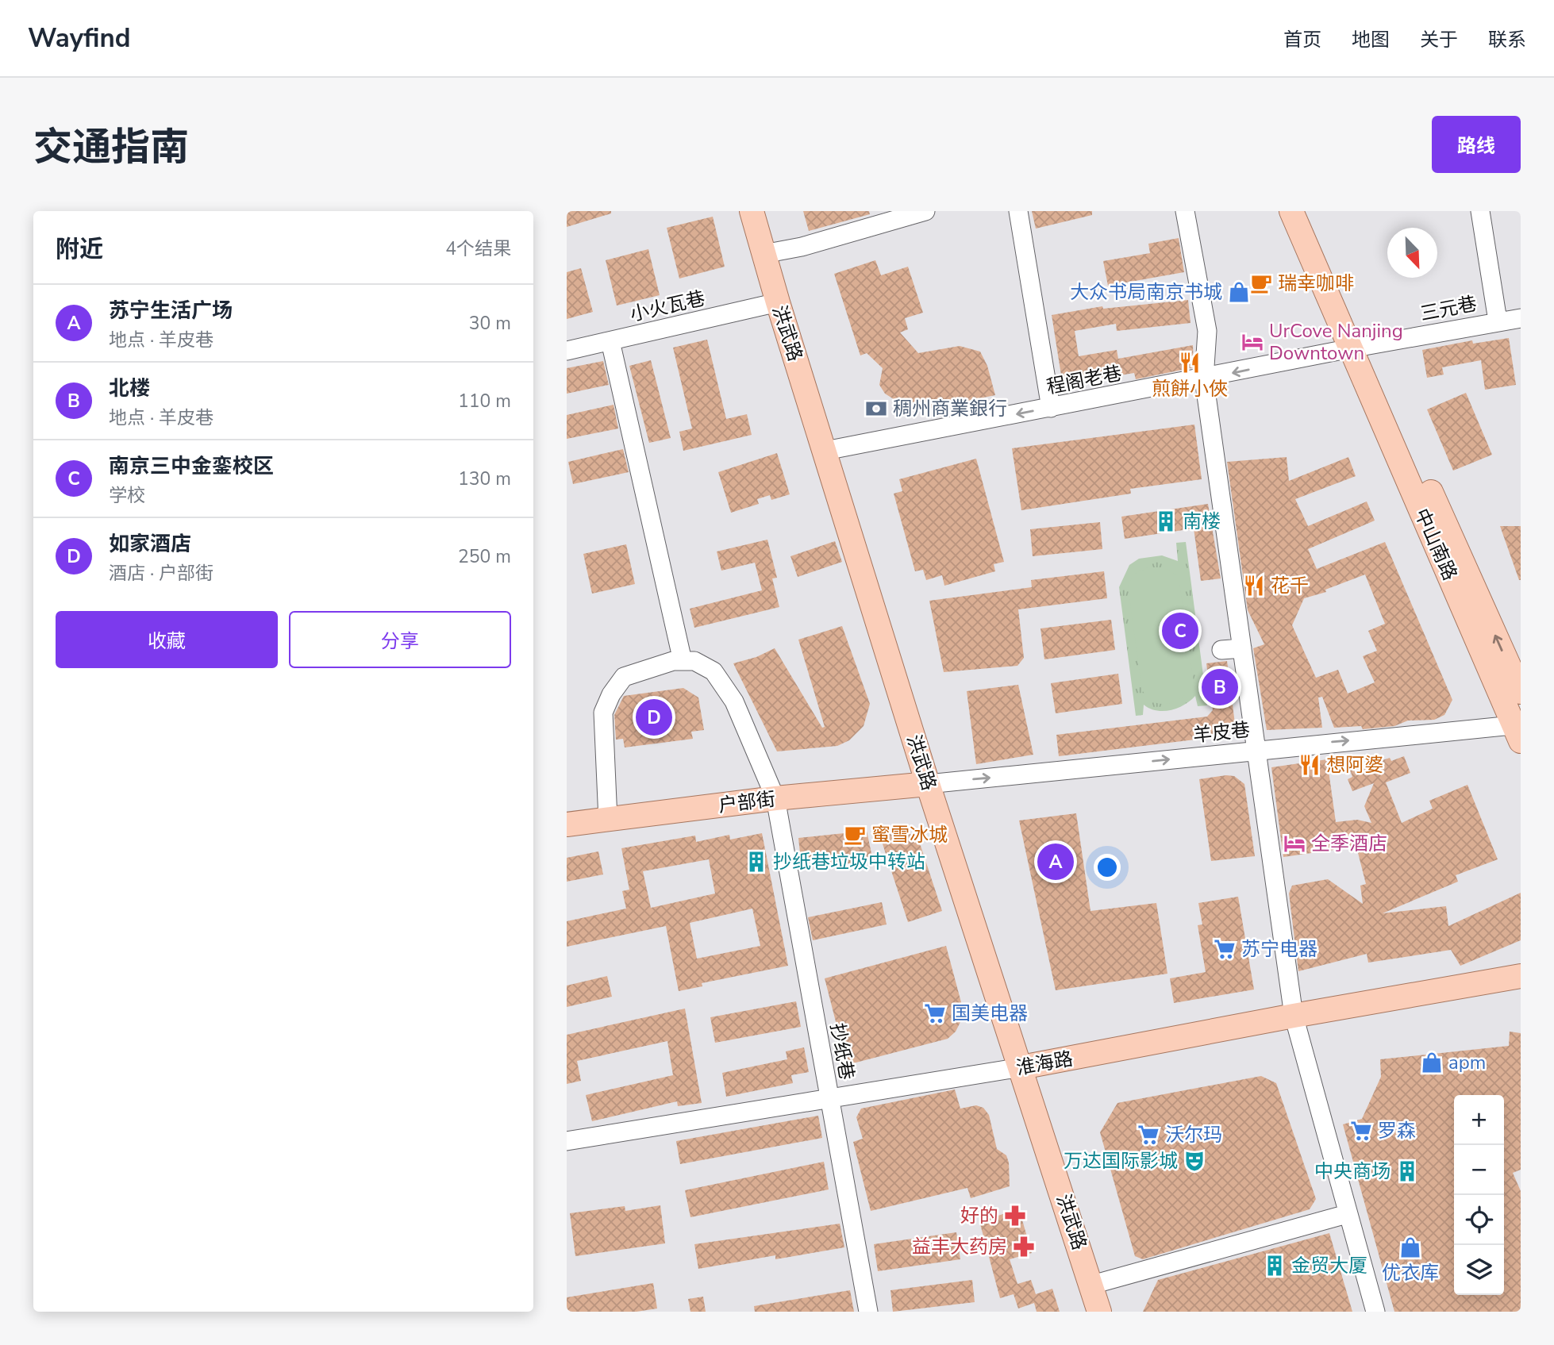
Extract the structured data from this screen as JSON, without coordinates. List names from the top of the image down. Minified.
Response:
{"streets":{"main road":["洪武路","中山南路","户部街","淮海路"],"street":["小火瓦巷","三元巷","程阁老巷","羊皮巷","抄纸巷"]},"crossings":[["小火瓦巷","洪武路"],["三元巷","程阁老巷"],["三元巷","中山南路"],["洪武路","程阁老巷"],["洪武路","羊皮巷"],["洪武路","户部街"],["洪武路","淮海路"],["程阁老巷","中山南路"],["羊皮巷","户部街"],["户部街","抄纸巷"],["抄纸巷","淮海路"]],"one_way":["程阁老巷","中山南路","羊皮巷"],"places":{"cafe":["瑞幸咖啡","蜜雪冰城"],"shop":["大众书局南京书城","apm","优衣库"],"hotel":["UrCove Nanjing Downtown","全季酒店"],"restaurant":["煎餅小俠","花千","想阿婆"],"bank":["稠州商業銀行"],"building":["南楼","抄纸巷垃圾中转站","中央商场","金贸大厦"],"supermarket":["苏宁电器","国美电器","罗森","沃尔玛"],"theatre":["万达国际影城"],"pharmacy":["好的","益丰大药房"]},"north":"bottom right","page":{"header":"Wayfind","nav":["首页","地图","关于","联系"],"title":"交通指南","buttons":["路线",["收藏","分享"]],"heading":["附近","4个结果"],"list":[{"mark":"A","name":"苏宁生活广场","note":"地点 · 羊皮巷","value":"30 m"},{"mark":"B","name":"北楼","note":"地点 · 羊皮巷","value":"110 m"},{"mark":"C","name":"南京三中金銮校区","note":"学校","value":"130 m"},{"mark":"D","name":"如家酒店","note":"酒店 · 户部街","value":"250 m"}],"pins":["C","B","D","A"],"map_buttons":["+","−"]}}
